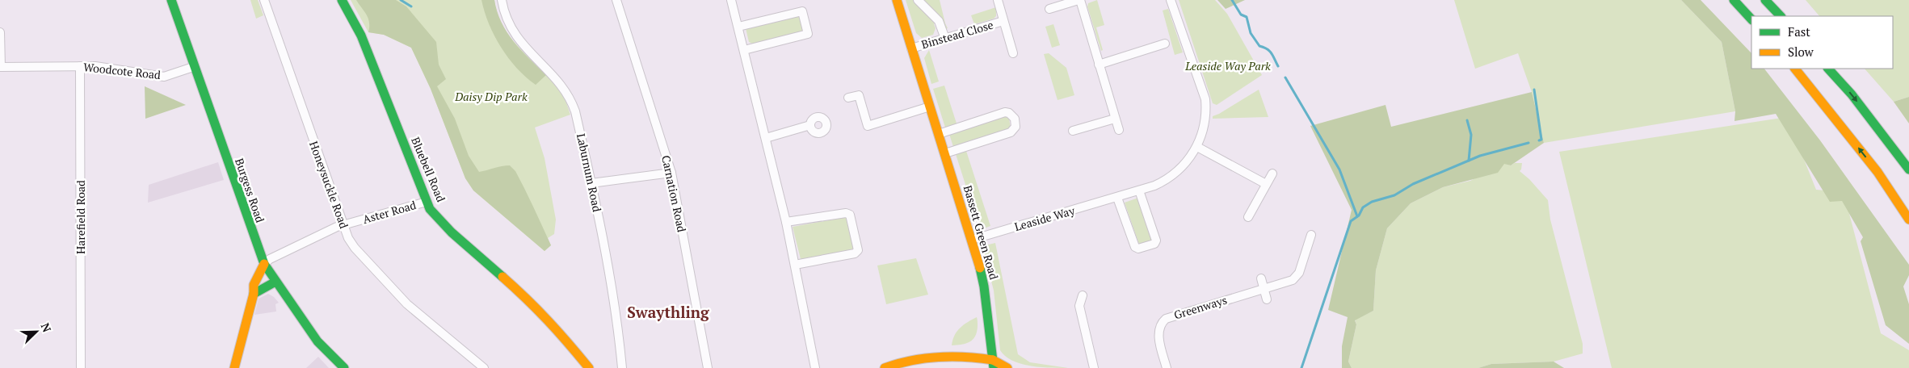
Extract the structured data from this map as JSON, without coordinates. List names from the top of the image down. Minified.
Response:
{"streets":{"main road":["Bluebell Road","Burgess Road","Bassett Green Road"],"street":["Binstead Close","Woodcote Road","Laburnum Road","Honeysuckle Road","Carnation Road","Aster Road","Harefield Road","Leaside Way","Greenways"]},"crossings":[["Binstead Close","Bassett Green Road"],["Woodcote Road","Burgess Road"],["Woodcote Road","Harefield Road"],["Bluebell Road","Aster Road"],["Honeysuckle Road","Aster Road"],["Burgess Road","Aster Road"],["Leaside Way","Bassett Green Road"]],"districts":["Swaythling"],"parks":["Leaside Way Park","Daisy Dip Park"],"legend":["Fast","Slow"],"north":"top right"}
